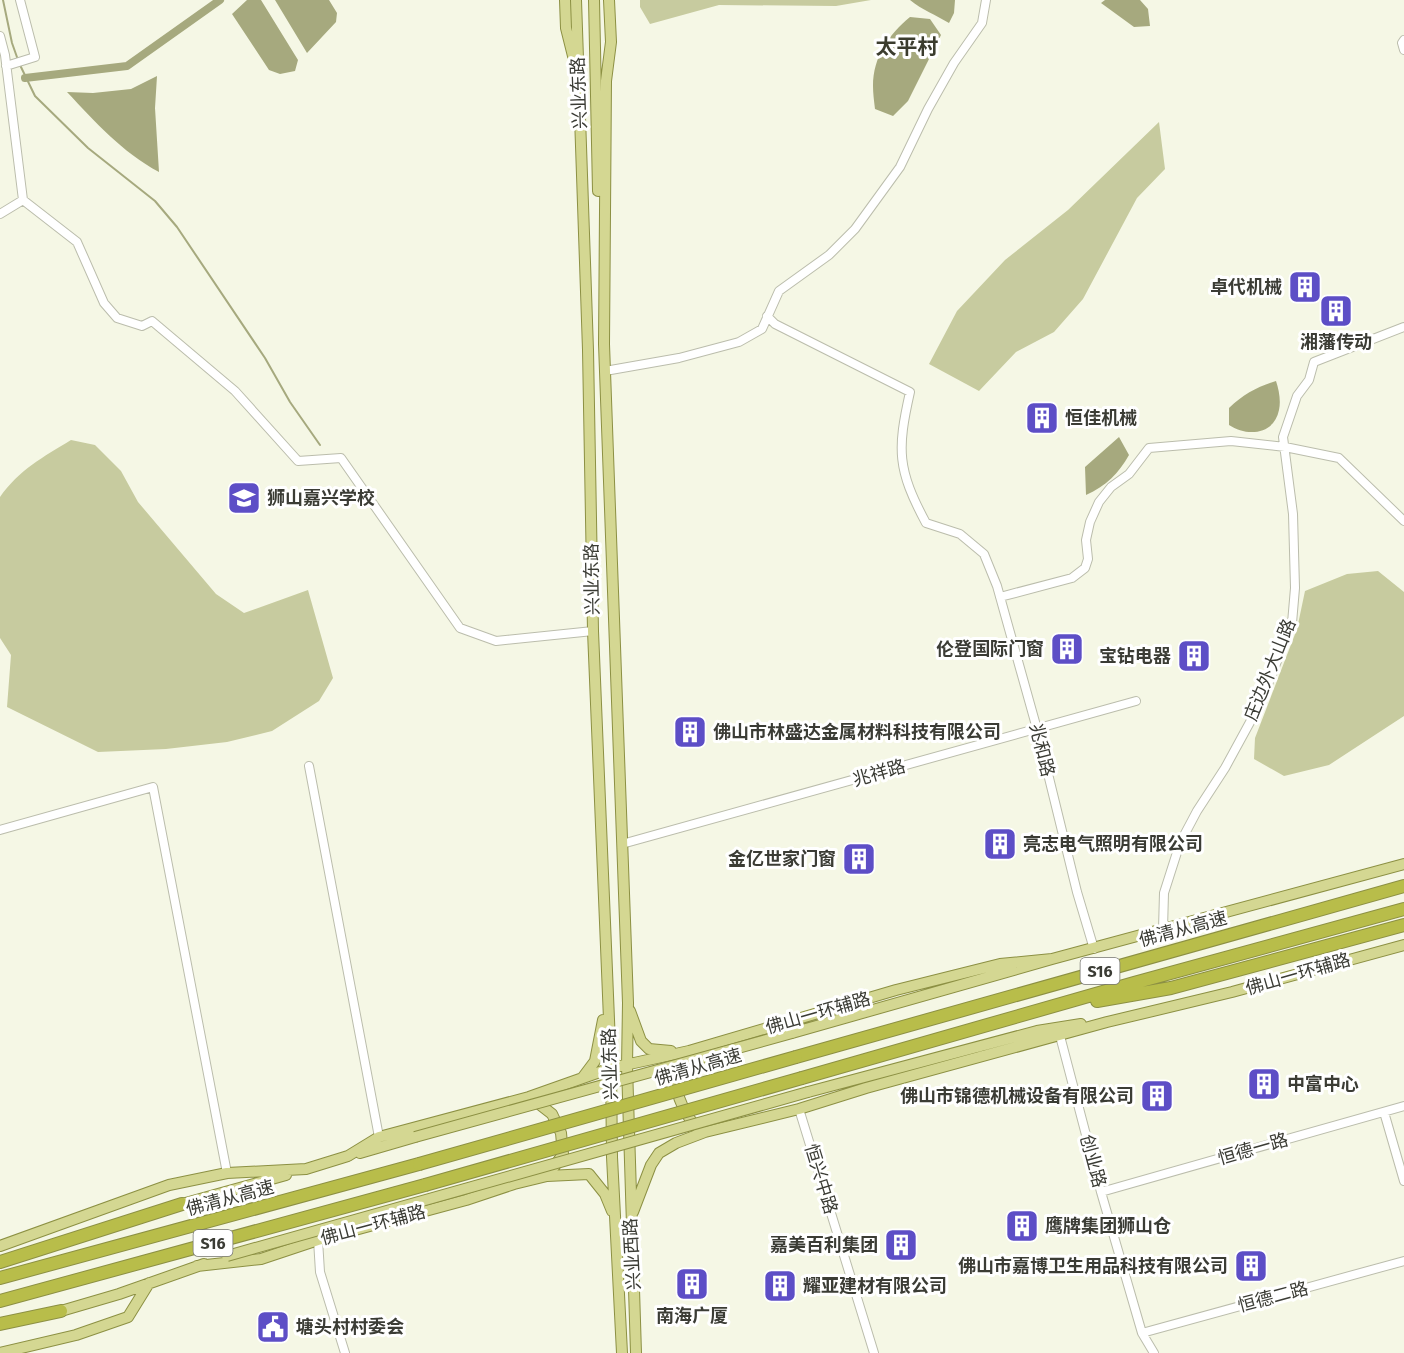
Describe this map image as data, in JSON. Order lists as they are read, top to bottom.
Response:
{
  "streets": {
    "highway": ["佛清从高速", "S16"],
    "main road": ["兴业东路", "佛山一环辅路", "兴业西路"],
    "street": [
      "庄边外大山路",
      "兆和路",
      "兆祥路",
      "恒德一路",
      "创业路",
      "恒兴中路",
      "恒德二路"
    ]
  },
  "crossings": [
    ["兴业东路", "兆祥路"],
    ["兴业东路", "佛山一环辅路"],
    ["兴业东路", "兴业西路"],
    ["庄边外大山路", "佛山一环辅路"],
    ["兆和路", "兆祥路"],
    ["兆和路", "佛山一环辅路"],
    ["佛山一环辅路", "创业路"],
    ["佛山一环辅路", "恒兴中路"],
    ["佛山一环辅路", "兴业西路"],
    ["恒德一路", "创业路"],
    ["创业路", "恒德二路"]
  ],
  "districts": ["太平村"],
  "places": {
    "building": [
      "卓代机械",
      "湘藩传动",
      "恒佳机械",
      "伦登国际门窗",
      "宝钻电器",
      "佛山市林盛达金属材料科技有限公司",
      "亮志电气照明有限公司",
      "金亿世家门窗",
      "中富中心",
      "佛山市锦德机械设备有限公司",
      "鹰牌集团狮山仓",
      "嘉美百利集团",
      "佛山市嘉博卫生用品科技有限公司",
      "南海广厦",
      "耀亚建材有限公司"
    ],
    "school or university": ["狮山嘉兴学校"],
    "public building": ["塘头村村委会"]
  }
}
